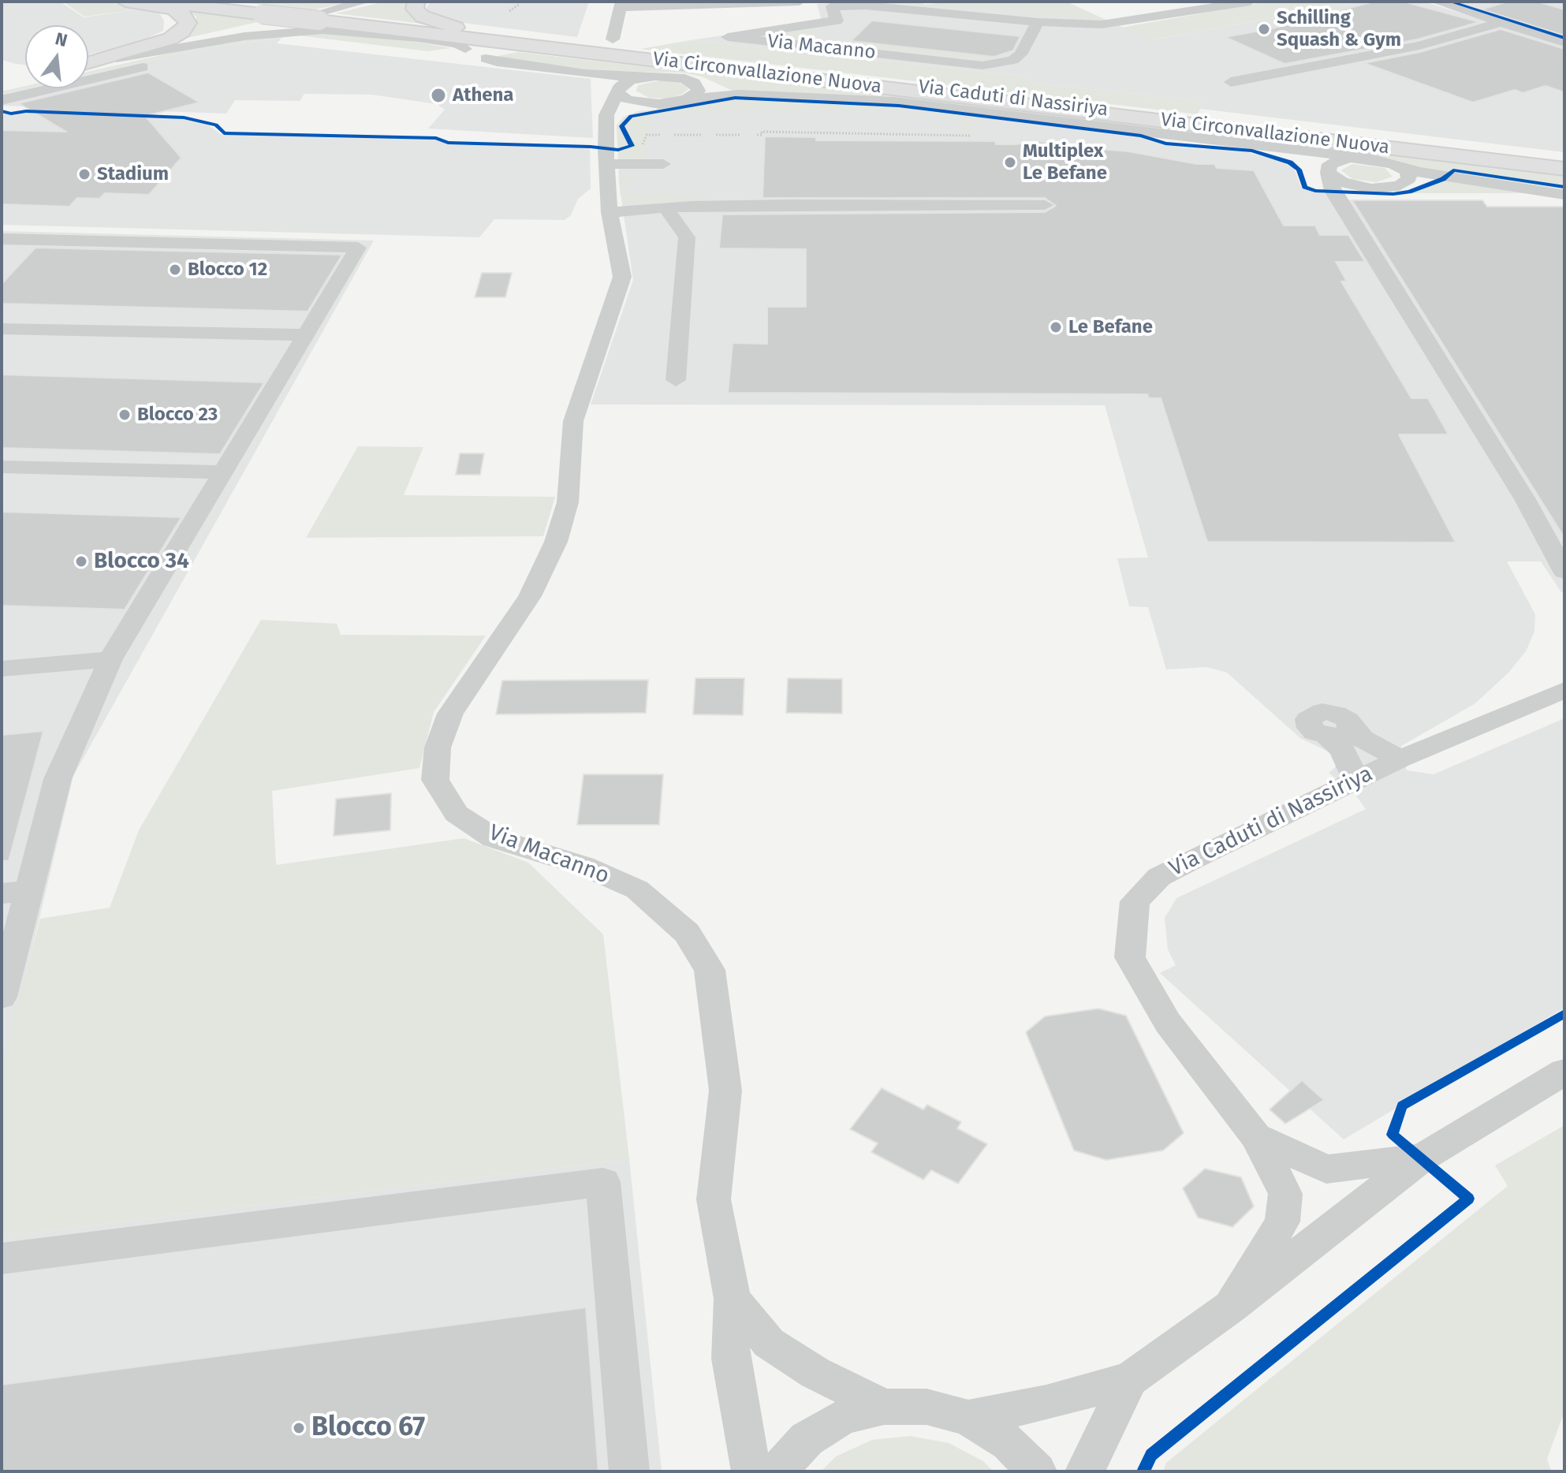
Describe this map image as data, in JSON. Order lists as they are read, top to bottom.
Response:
{
  "streets": {
    "main road": ["Via Circonvallazione Nuova"],
    "street": ["Via Macanno", "Via Caduti di Nassiriya"]
  },
  "places": [
    "Schilling Squash & Gym",
    "Athena",
    "Multiplex Le Befane",
    "Stadium",
    "Blocco 12",
    "Le Befane",
    "Blocco 23",
    "Blocco 34",
    "Blocco 67"
  ],
  "north": "top"
}
